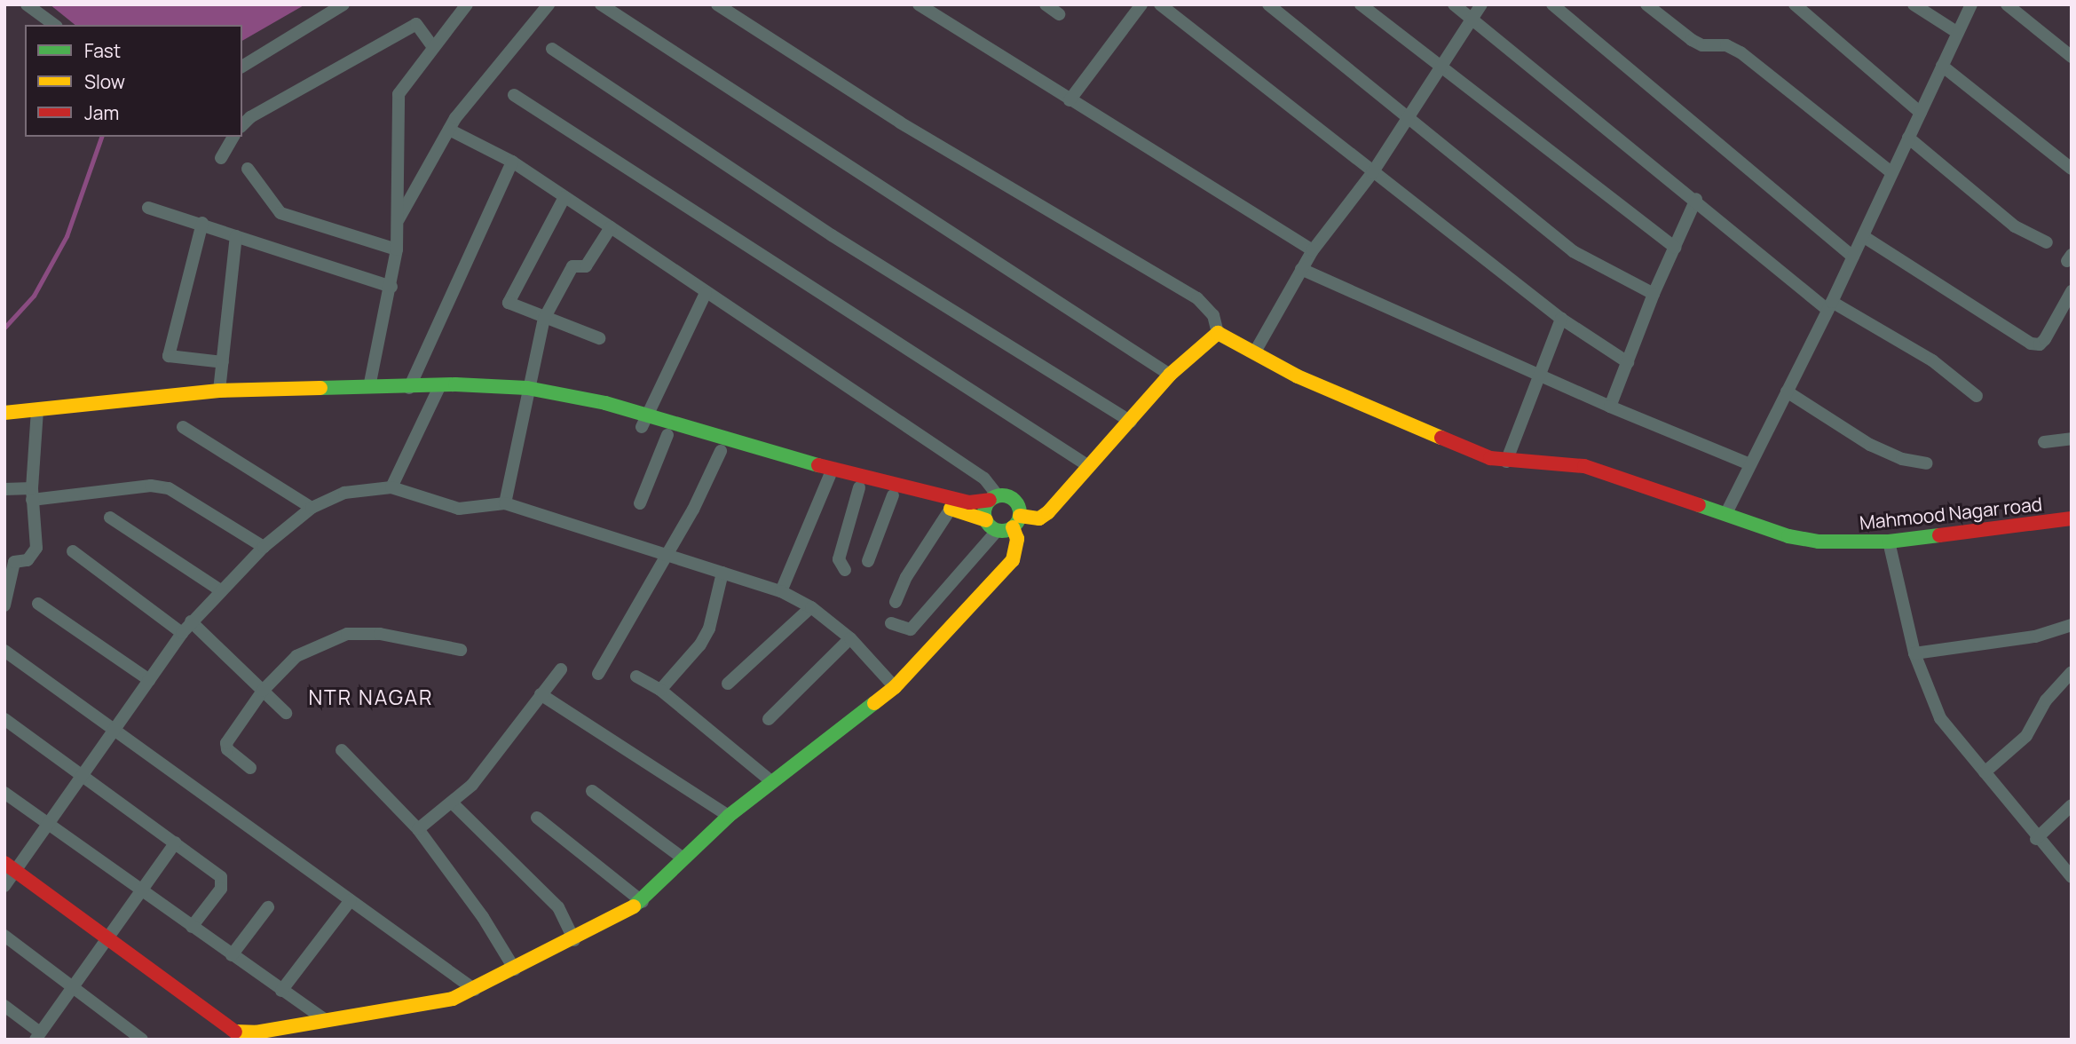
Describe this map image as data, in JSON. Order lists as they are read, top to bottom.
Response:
{
  "streets": {
    "main road": ["Mahmood Nagar road"]
  },
  "districts": ["NTR NAGAR"],
  "legend": ["Fast", "Slow", "Jam"]
}
